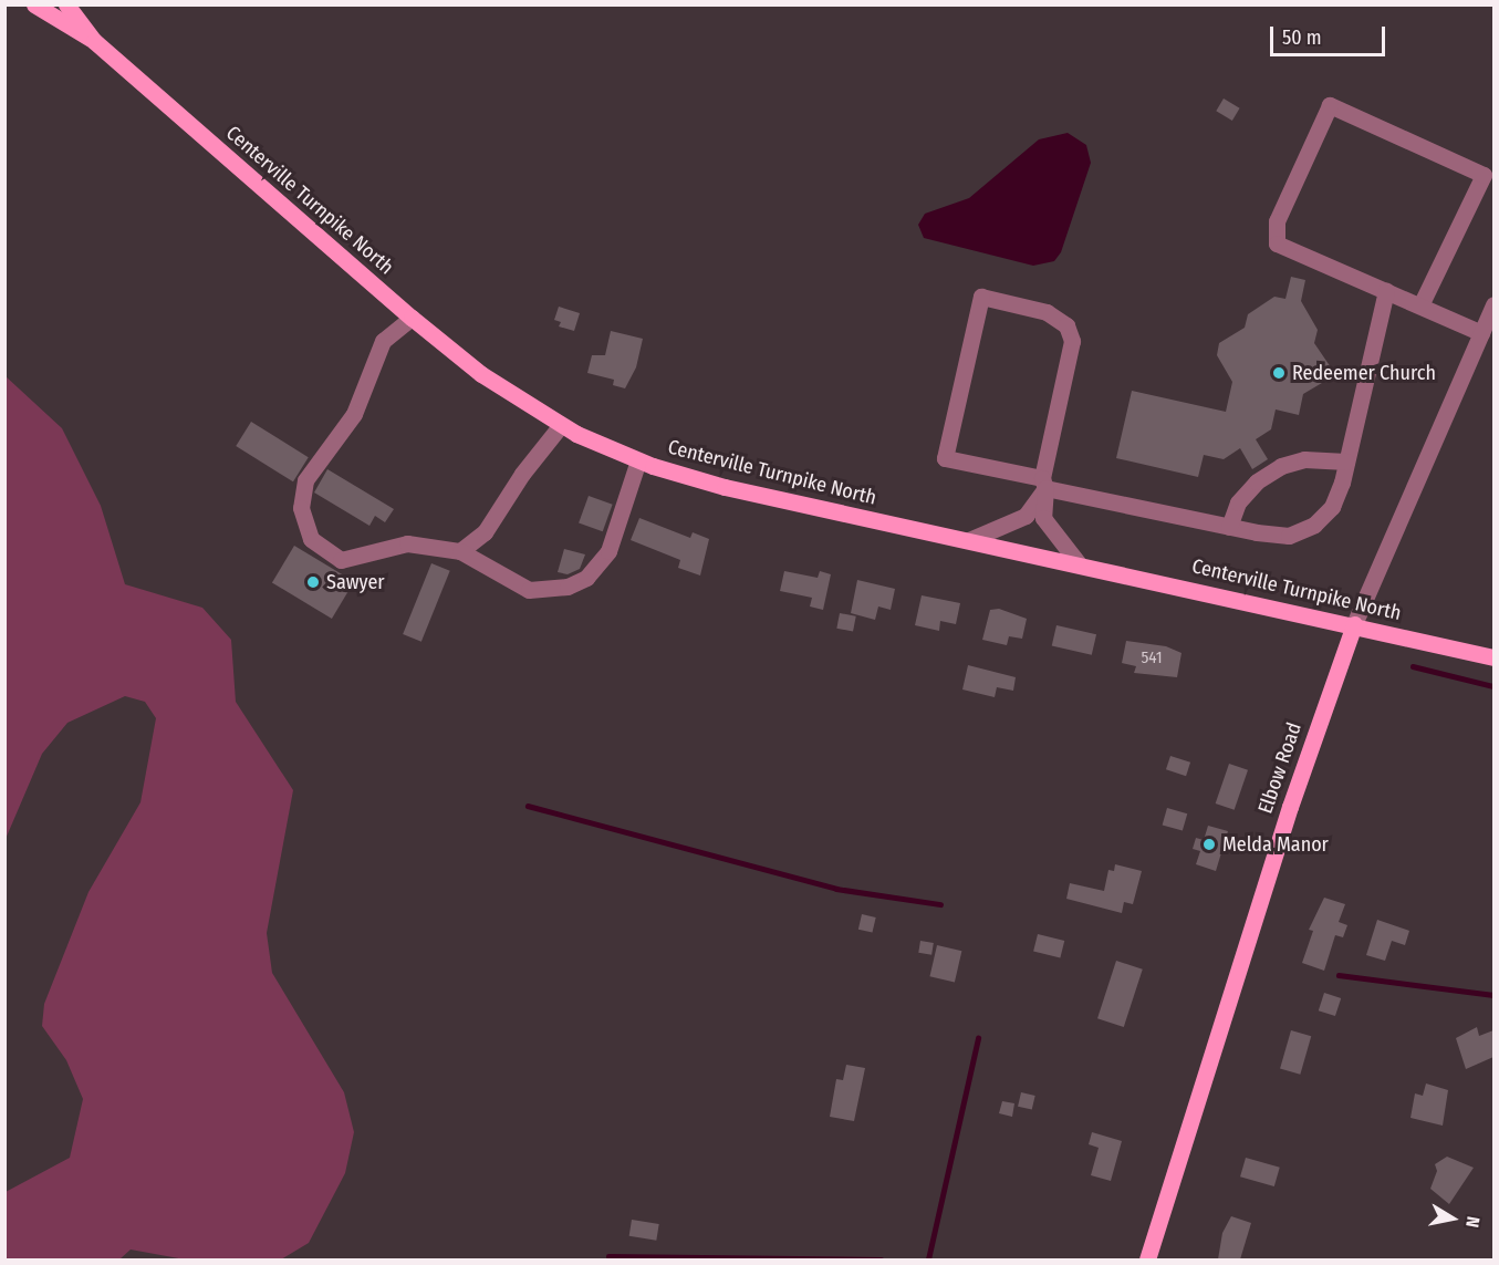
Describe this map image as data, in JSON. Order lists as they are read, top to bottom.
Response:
{
  "streets": {
    "main road": ["Centerville Turnpike North", "Elbow Road"]
  },
  "crossings": [
    ["Centerville Turnpike North", "Elbow Road"]
  ],
  "places": ["Redeemer Church", "Sawyer", "Melda Manor"],
  "house_numbers": ["541"],
  "scale_bar": "50 m",
  "north": "right"
}
